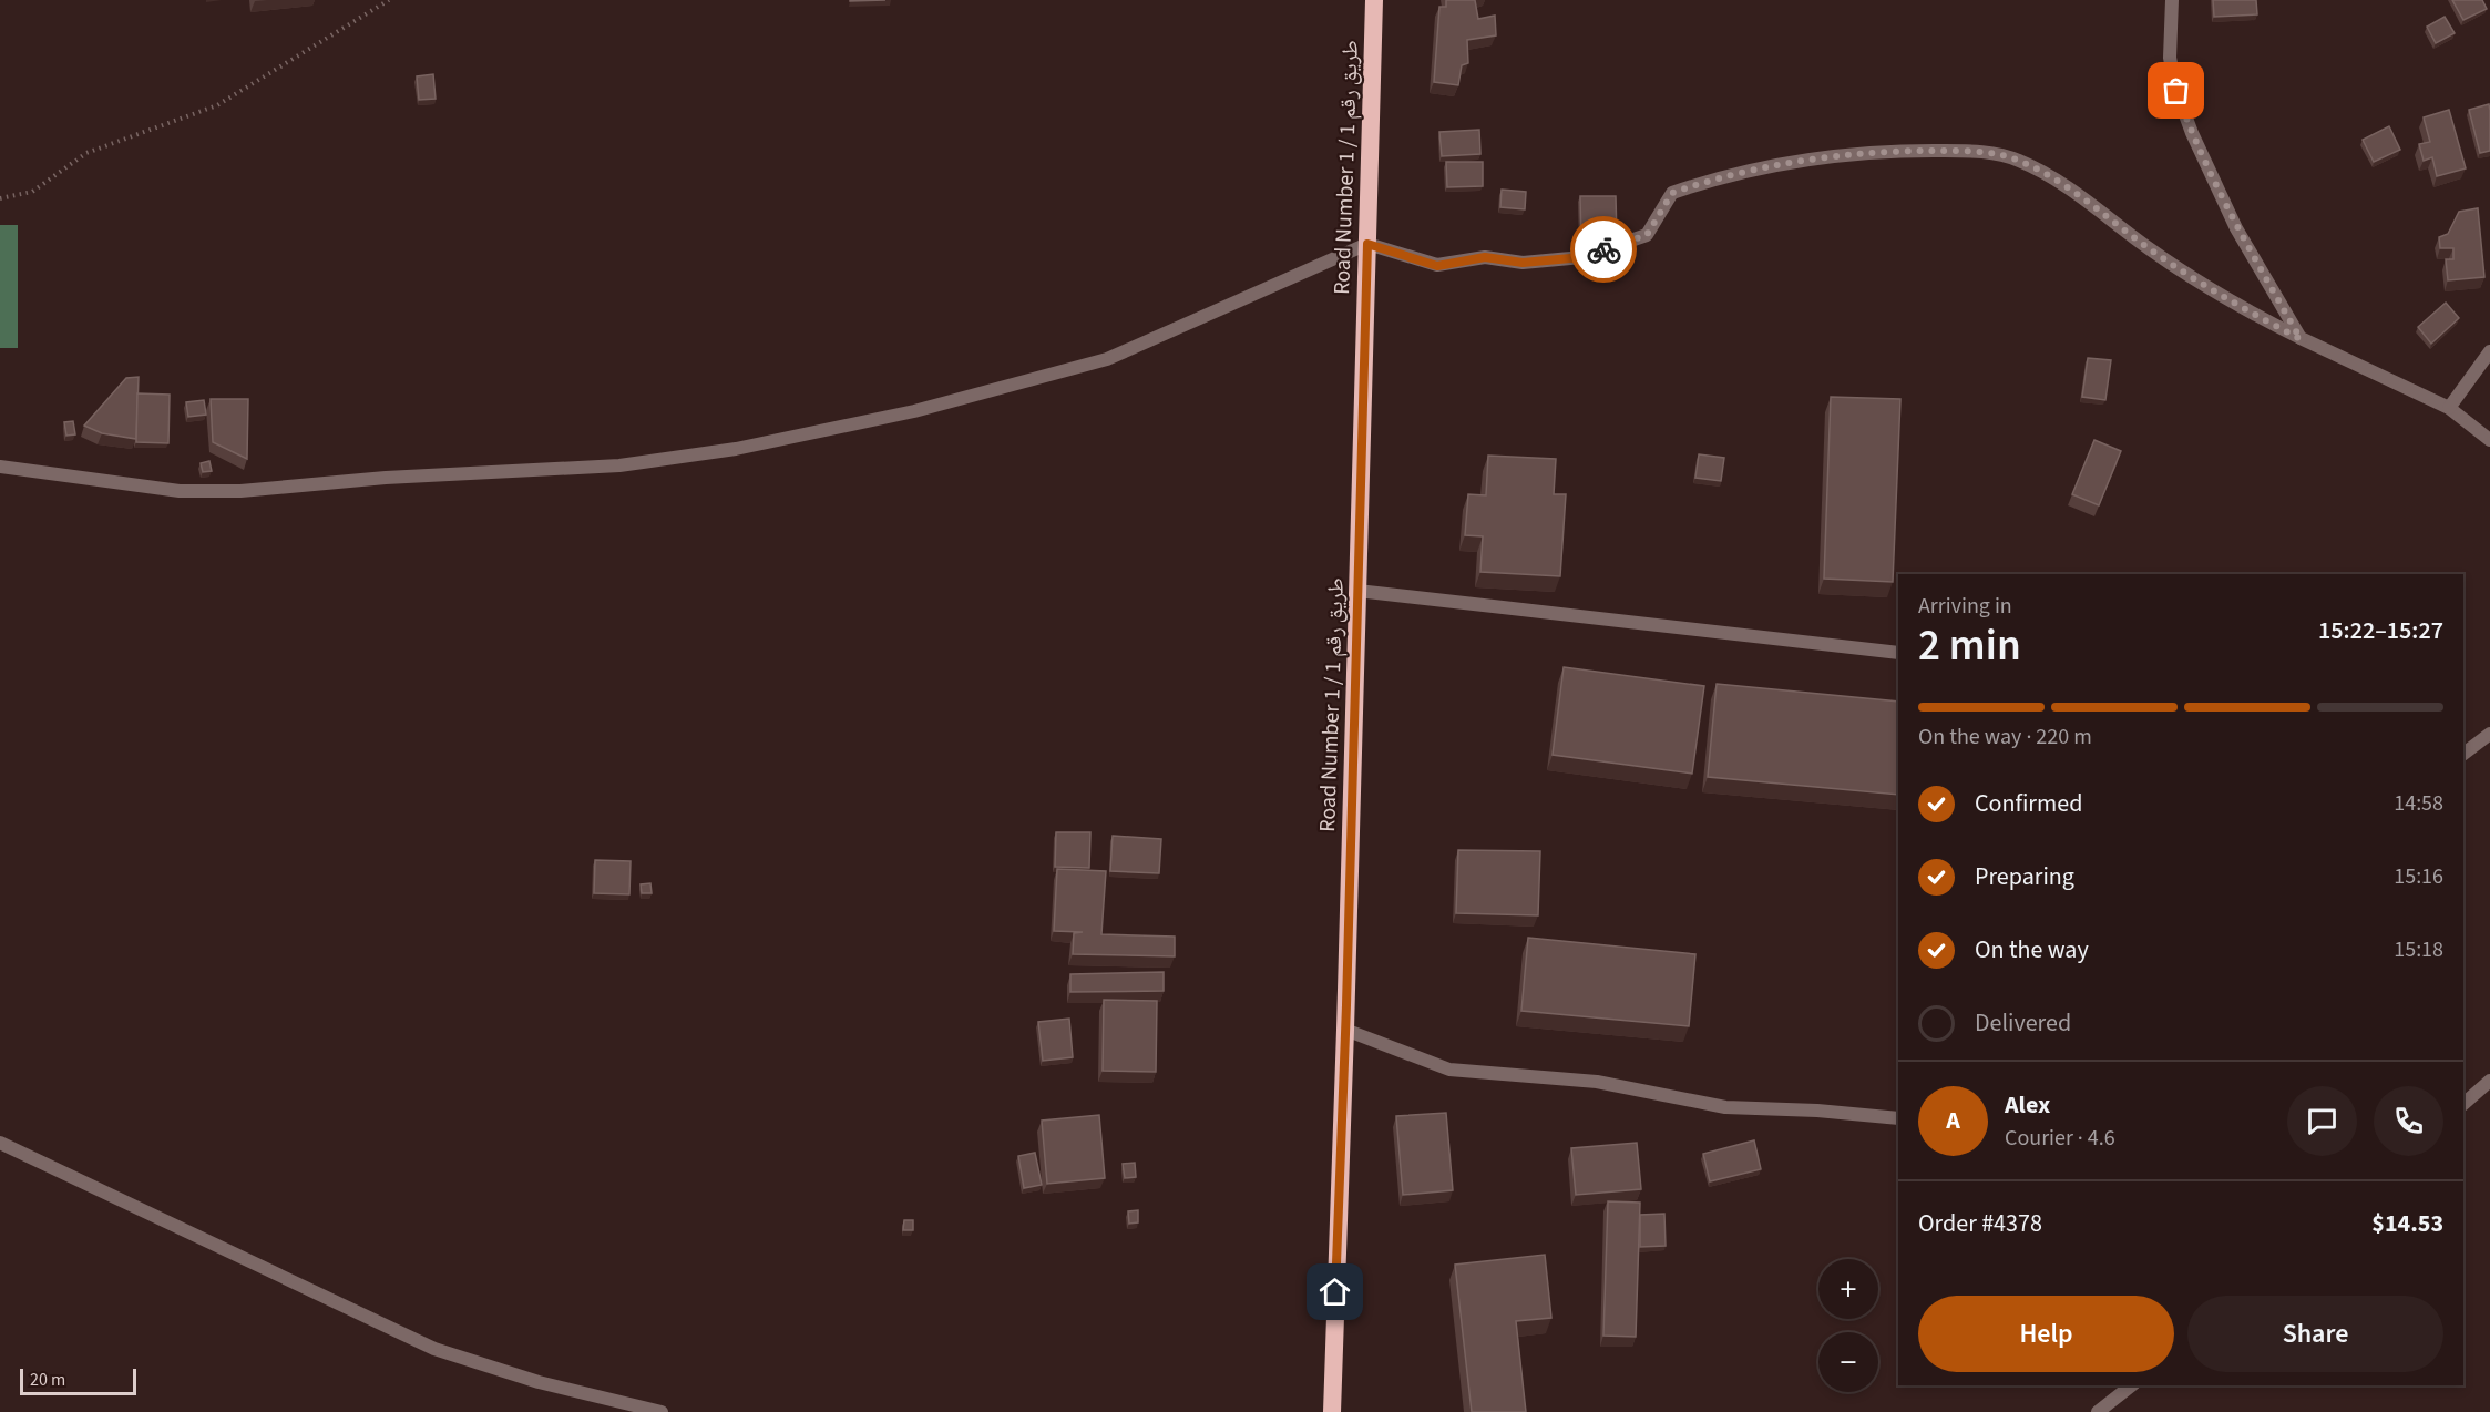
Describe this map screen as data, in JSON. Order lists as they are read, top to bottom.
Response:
{
  "streets": {
    "highway": ["Road Number 1 / طريق رقم 1"]
  },
  "scale_bar": "20 m",
  "page": {
    "heading": ["2 min", "Arriving in", "15:22–15:27"],
    "panel": [
      "Alex",
      "Courier · 4.6",
      "Order #4378",
      "$14.53"
    ],
    "bar": "On the way · 220 m",
    "list": [
      ["Confirmed", "14:58"],
      ["Preparing", "15:16"],
      ["On the way", "15:18"],
      "Delivered"
    ],
    "round": "A",
    "map_buttons": ["+", "−"],
    "buttons": ["Help", "Share"],
    "scale": "20 m"
  }
}
